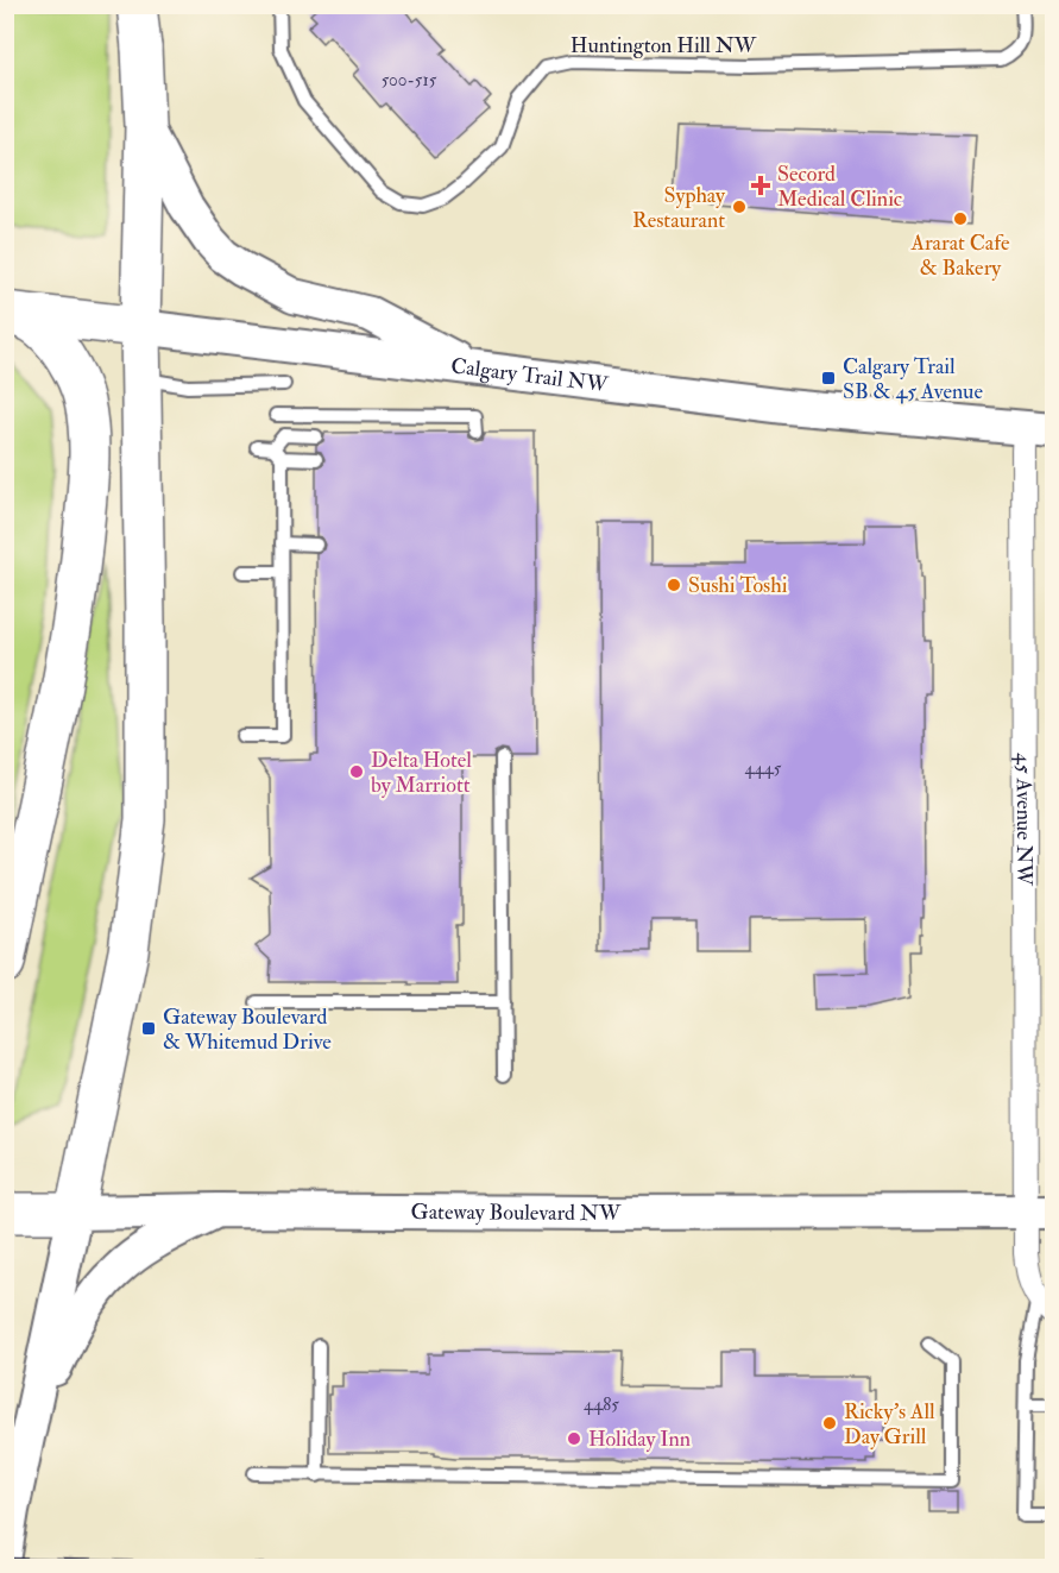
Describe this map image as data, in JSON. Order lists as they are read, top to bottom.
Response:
{
  "streets": {
    "highway": ["Calgary Trail NW", "Gateway Boulevard NW"],
    "street": ["45 Avenue NW"],
    "lane": ["Huntington Hill NW"]
  },
  "crossings": [
    ["Calgary Trail NW", "45 Avenue NW"],
    ["45 Avenue NW", "Gateway Boulevard NW"]
  ],
  "places": {
    "health": ["Secord Medical Clinic"],
    "other": [
      "Syphay Restaurant",
      "Ararat Cafe & Bakery",
      "Sushi Toshi",
      "Delta Hotel by Marriott",
      "Ricky's All Day Grill",
      "Holiday Inn"
    ],
    "transit": ["Calgary Trail SB & 45 Avenue", "Gateway Boulevard & Whitemud Drive"]
  },
  "house_numbers": ["500-515", "4445", "4485"]
}
